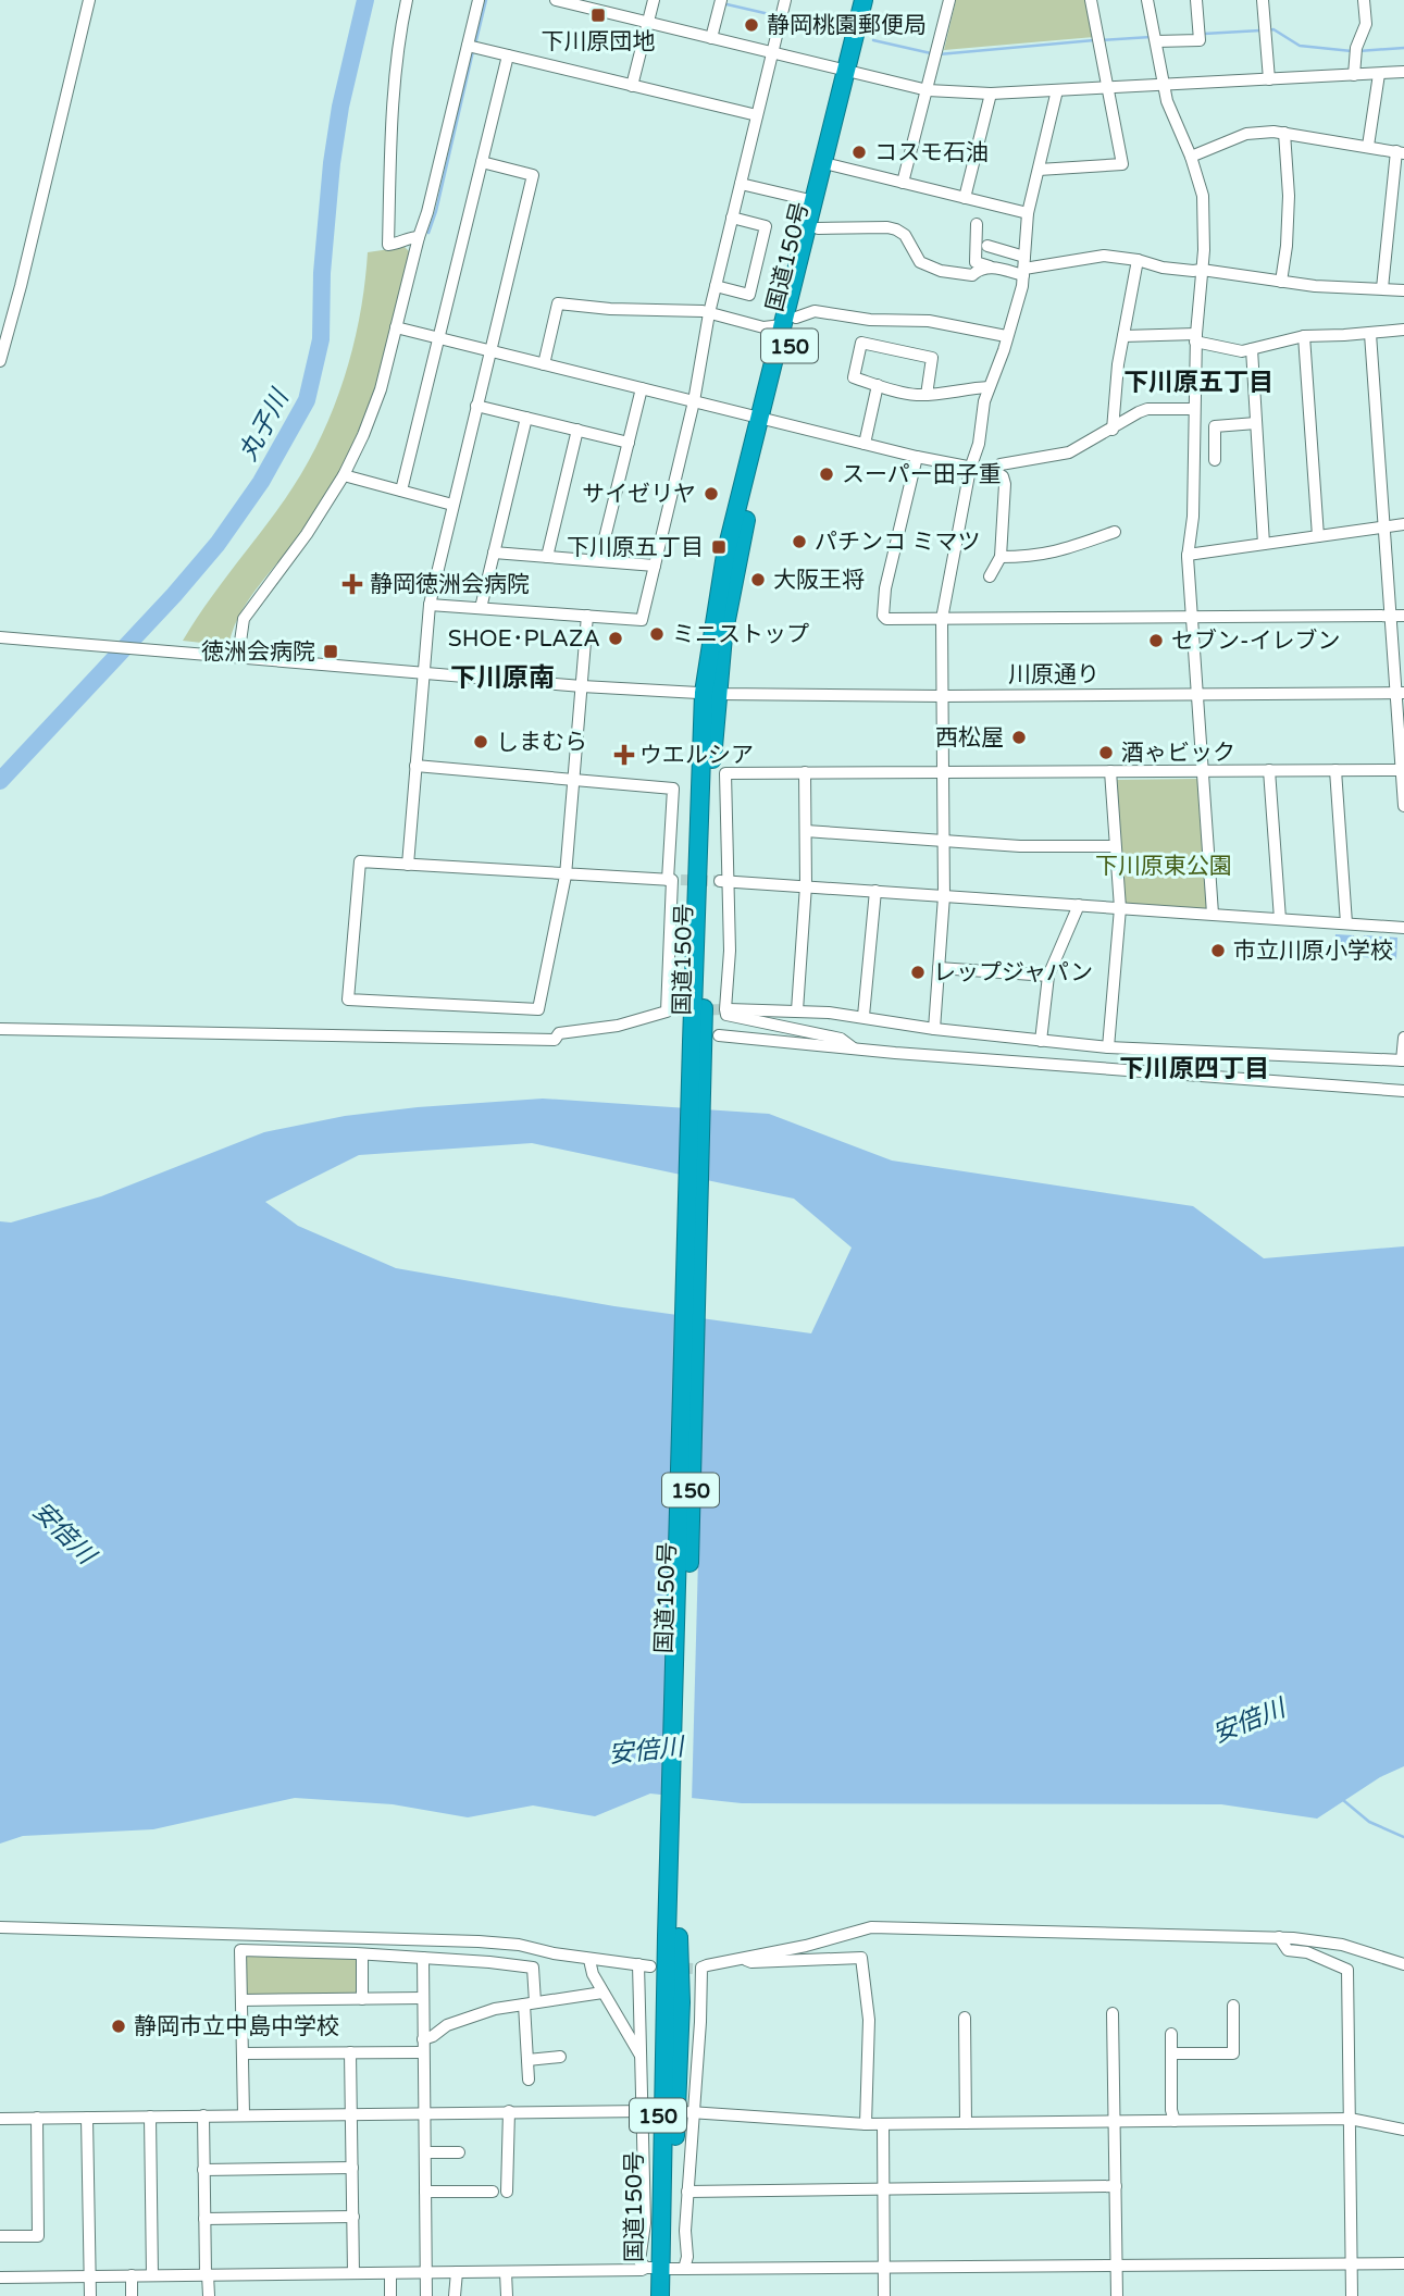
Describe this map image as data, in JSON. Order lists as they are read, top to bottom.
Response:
{
  "streets": {
    "highway": ["国道150号", "150"],
    "street": ["川原通り"]
  },
  "crossings": [
    ["国道150号", "川原通り"]
  ],
  "districts": ["下川原五丁目", "下川原南", "下川原四丁目"],
  "water": ["丸子川", "安倍川"],
  "parks": ["下川原東公園"],
  "places": {
    "transit": ["下川原団地", "下川原五丁目", "徳洲会病院"],
    "other": [
      "静岡桃園郵便局",
      "コスモ石油",
      "スーパー田子重",
      "サイゼリヤ",
      "パチンコ ミマツ",
      "大阪王将",
      "ミニストップ",
      "SHOE･PLAZA",
      "セブン-イレブン",
      "西松屋",
      "しまむら",
      "酒ゃビック",
      "市立川原小学校",
      "レップジャパン",
      "静岡市立中島中学校"
    ],
    "health": ["静岡徳洲会病院", "ウエルシア"]
  }
}
